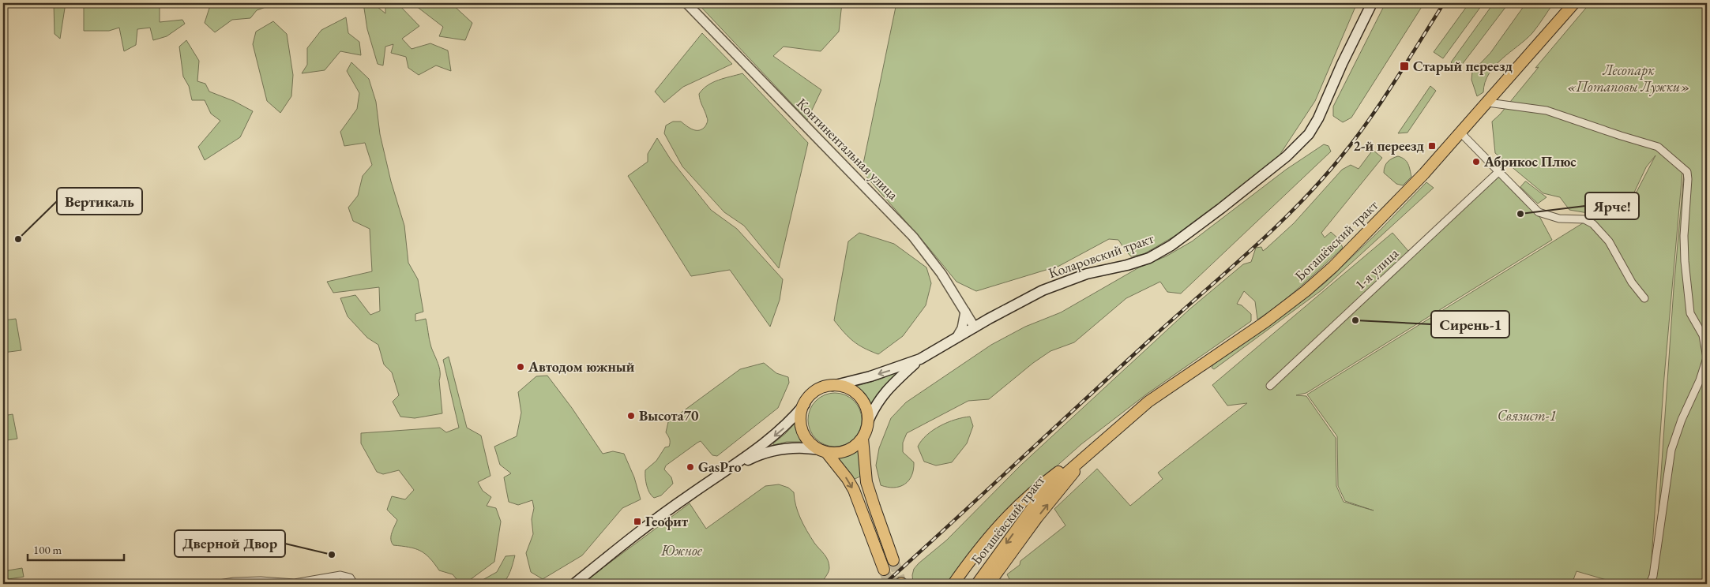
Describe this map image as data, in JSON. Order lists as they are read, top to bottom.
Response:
{
  "streets": {
    "main road": ["Богашёвский тракт", "Коларовский тракт"],
    "street": ["Континентальная улица", "1-я улица"]
  },
  "crossings": [
    ["Континентальная улица", "Коларовский тракт"]
  ],
  "parks": ["Лесопарк «Потаповы Лужки»", "Связист-1", "Южное"],
  "places": {
    "transit": ["Старый переезд", "2-й переезд", "Геофит"],
    "other": [
      "Абрикос Плюс",
      "Ярче!",
      "Вертикаль",
      "Сирень-1",
      "Автодом южный",
      "Высота70",
      "GasPro",
      "Дверной Двор"
    ]
  },
  "scale_bar": "100 m"
}
